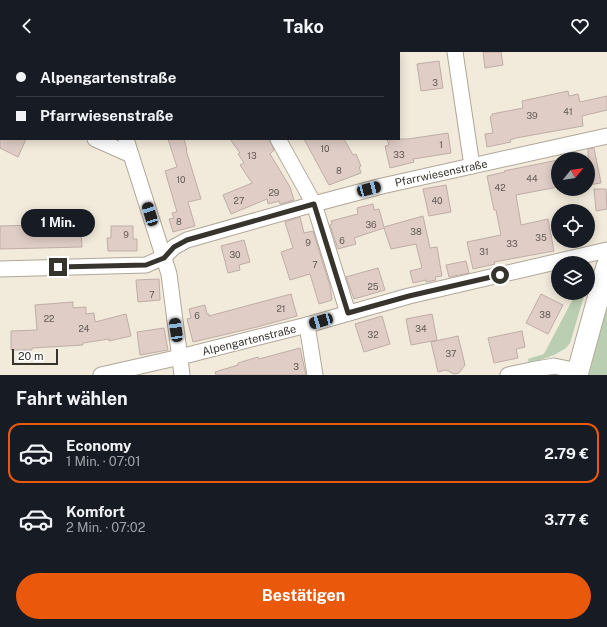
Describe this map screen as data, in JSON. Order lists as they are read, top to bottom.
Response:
{
  "streets": {
    "street": ["Pfarrwiesenstraße", "Alpengartenstraße"]
  },
  "house_numbers": [
    "3",
    "41",
    "39",
    "1",
    "10",
    "33",
    "13",
    "8",
    "44",
    "10",
    "42",
    "29",
    "27",
    "40",
    "8",
    "36",
    "38",
    "9",
    "35",
    "6",
    "9",
    "33",
    "31",
    "30",
    "7",
    "25",
    "7",
    "21",
    "38",
    "6",
    "22",
    "24",
    "34",
    "32",
    "37",
    "3"
  ],
  "scale_bar": "20 m",
  "north": "top right",
  "page": {
    "header": "Tako",
    "banner": ["Alpengartenstraße", "Pfarrwiesenstraße"],
    "bubble": "1 Min.",
    "scale": "20 m",
    "heading": "Fahrt wählen",
    "list": [
      {
        "name": "Economy",
        "note": "1 Min. · 07:01",
        "value": "2.79 €"
      },
      {
        "name": "Komfort",
        "note": "2 Min. · 07:02",
        "value": "3.77 €"
      }
    ],
    "buttons": "Bestätigen"
  }
}
